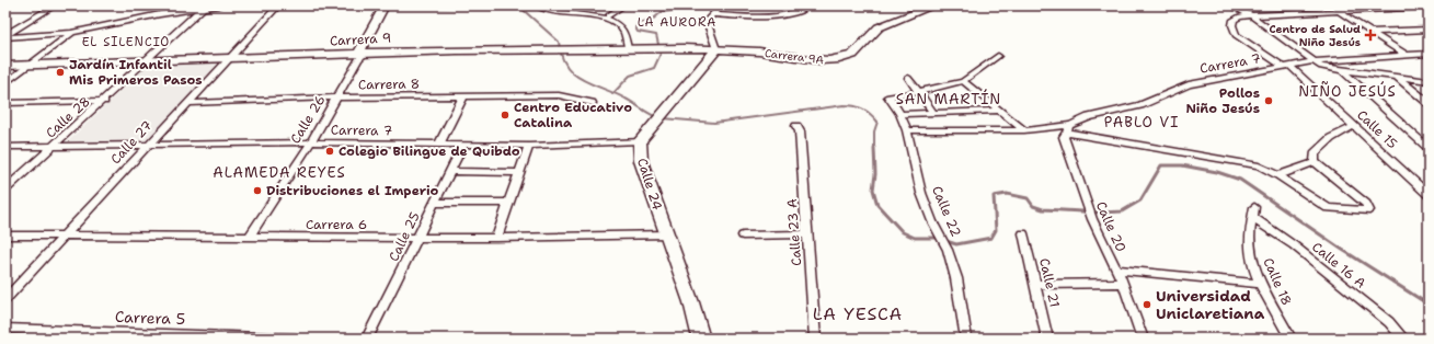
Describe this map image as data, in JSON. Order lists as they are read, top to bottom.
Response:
{
  "streets": {
    "main road": [
      "Carrera 9",
      "Carrera 9A",
      "Calle 26",
      "Calle 24"
    ],
    "street": [
      "Carrera 7",
      "Carrera 8",
      "Calle 28",
      "Calle 15",
      "Calle 27",
      "Calle 22",
      "Carrera 6",
      "Calle 20",
      "Calle 23 A",
      "Calle 25",
      "Calle 16 A",
      "Calle 18",
      "Calle 21",
      "Carrera 5"
    ]
  },
  "crossings": [
    ["Carrera 9", "Carrera 9A"],
    ["Carrera 9", "Calle 28"],
    ["Carrera 9", "Calle 26"],
    ["Carrera 9", "Calle 27"],
    ["Carrera 9", "Calle 24"],
    ["Carrera 9A", "Calle 24"],
    ["Carrera 7", "Calle 28"],
    ["Carrera 7", "Calle 26"],
    ["Carrera 7", "Calle 15"],
    ["Carrera 7", "Calle 27"],
    ["Carrera 7", "Calle 24"],
    ["Carrera 7", "Calle 20"],
    ["Carrera 7", "Calle 25"],
    ["Carrera 8", "Calle 26"],
    ["Carrera 8", "Calle 27"],
    ["Calle 26", "Carrera 6"],
    ["Calle 27", "Carrera 6"],
    ["Calle 24", "Carrera 6"],
    ["Carrera 6", "Calle 25"],
    ["Calle 16 A", "Calle 18"]
  ],
  "districts": [
    "LA AURORA",
    "EL SILENCIO",
    "NIÑO JESÚS",
    "SAN MARTÍN",
    "PABLO VI",
    "ALAMEDA REYES",
    "LA YESCA"
  ],
  "places": {
    "health": ["Centro de Salud Niño Jesús"],
    "other": [
      "Jardín Infantil Mis Primeros Pasos",
      "Pollos Niño Jesús",
      "Centro Educativo Catalina",
      "Colegio Bilingue de Quibdo",
      "Distribuciones el Imperio",
      "Universidad Uniclaretiana"
    ]
  }
}
